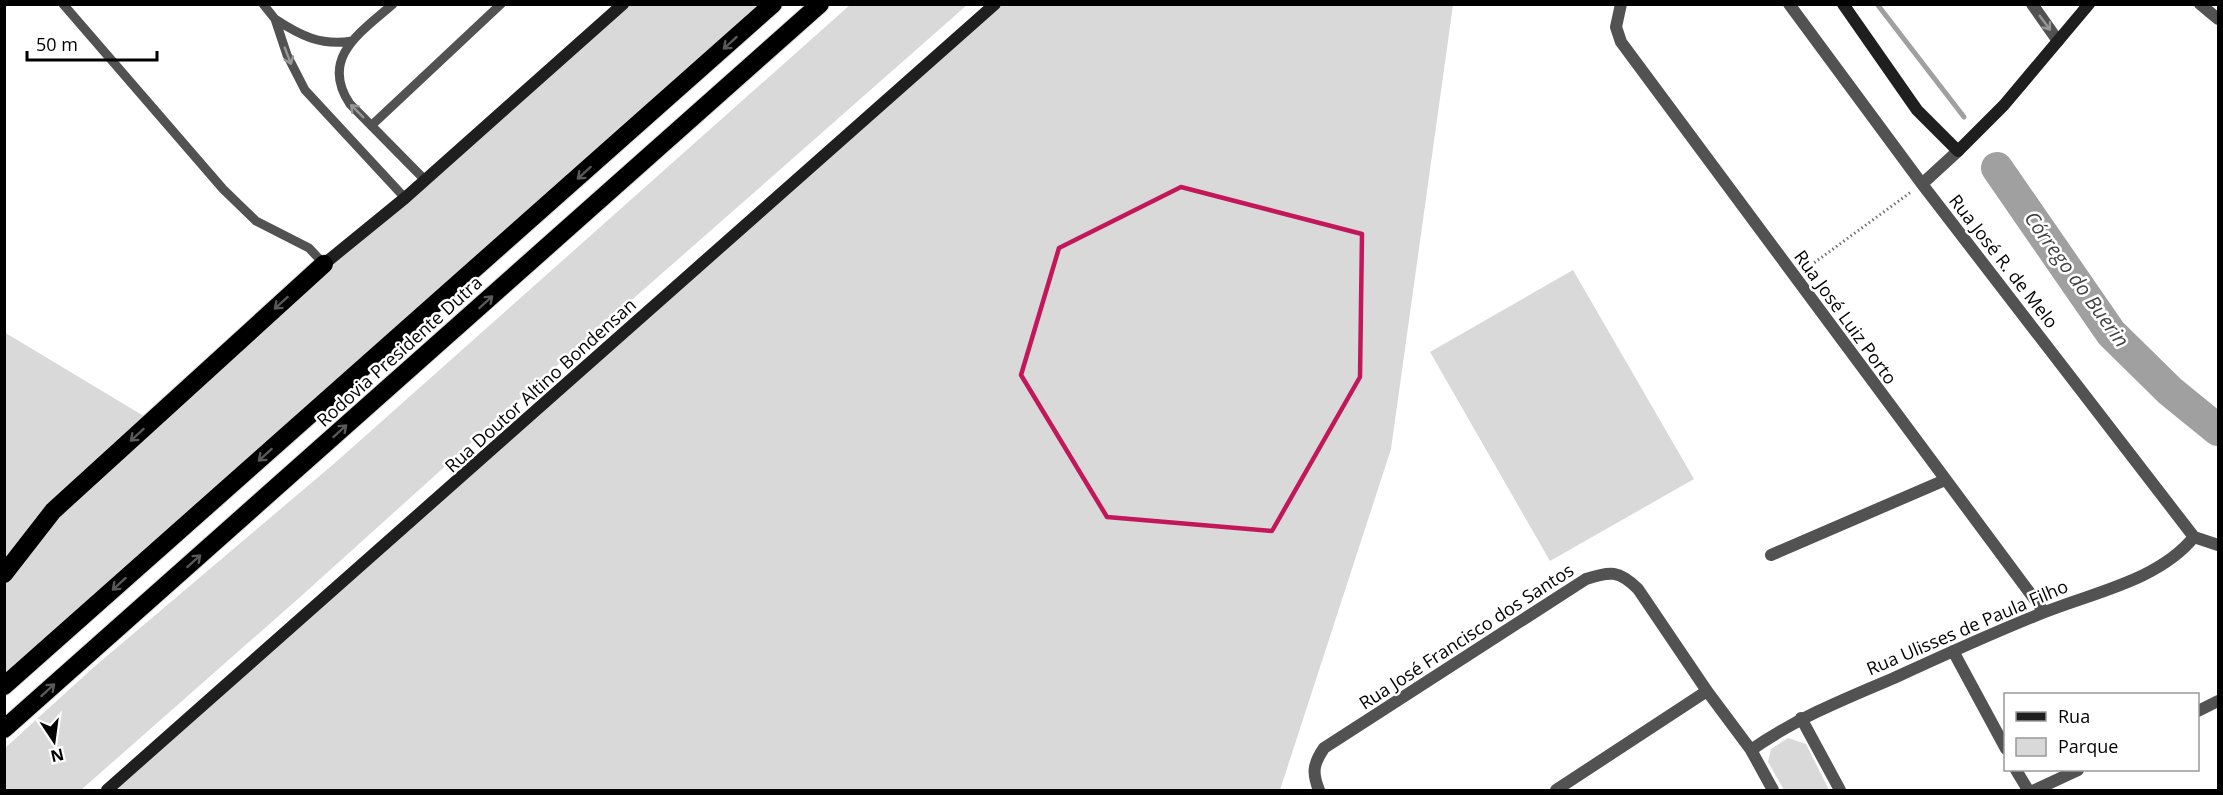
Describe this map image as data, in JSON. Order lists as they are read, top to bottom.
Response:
{
  "streets": {
    "highway": ["Rodovia Presidente Dutra"],
    "street": [
      "Rua José R. de Melo",
      "Rua José Luiz Porto",
      "Rua Doutor Altino Bondensan",
      "Rua Ulisses de Paula Filho",
      "Rua José Francisco dos Santos"
    ]
  },
  "crossings": [
    ["Rua José R. de Melo", "Rua Ulisses de Paula Filho"],
    ["Rua José Luiz Porto", "Rua Ulisses de Paula Filho"]
  ],
  "water": ["Córrego do Buerin"],
  "legend": ["Rua", "Parque"],
  "scale_bar": "50 m",
  "north": "bottom"
}
